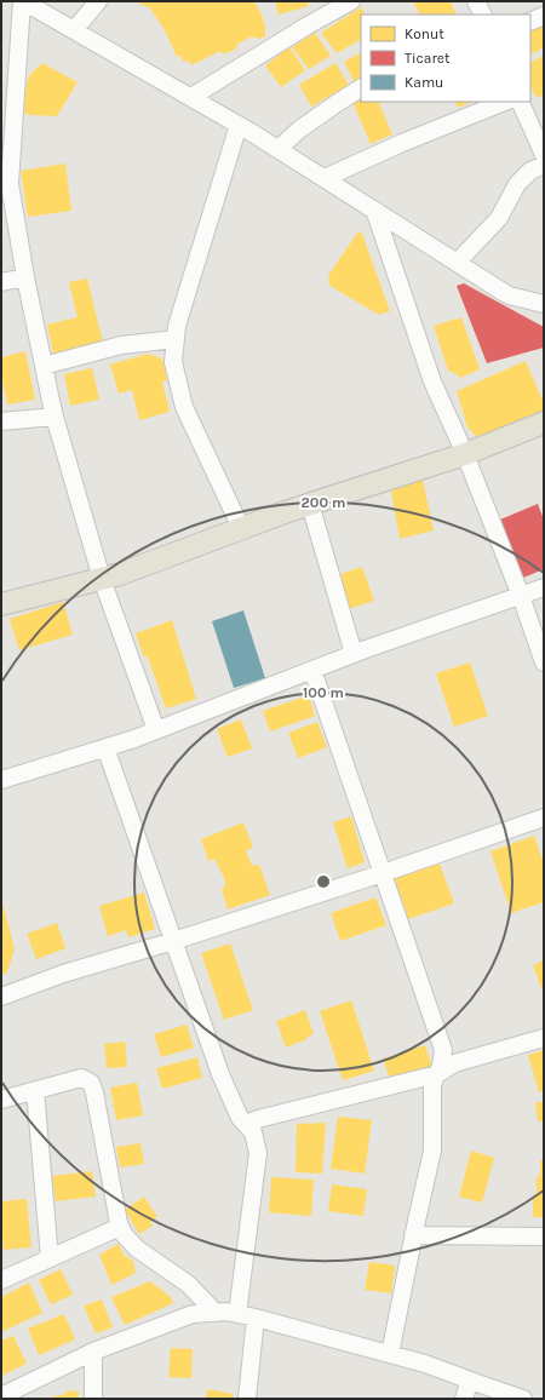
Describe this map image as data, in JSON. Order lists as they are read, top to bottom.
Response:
{
  "legend": ["Konut", "Ticaret", "Kamu"],
  "rings": ["200 m", "100 m"]
}
